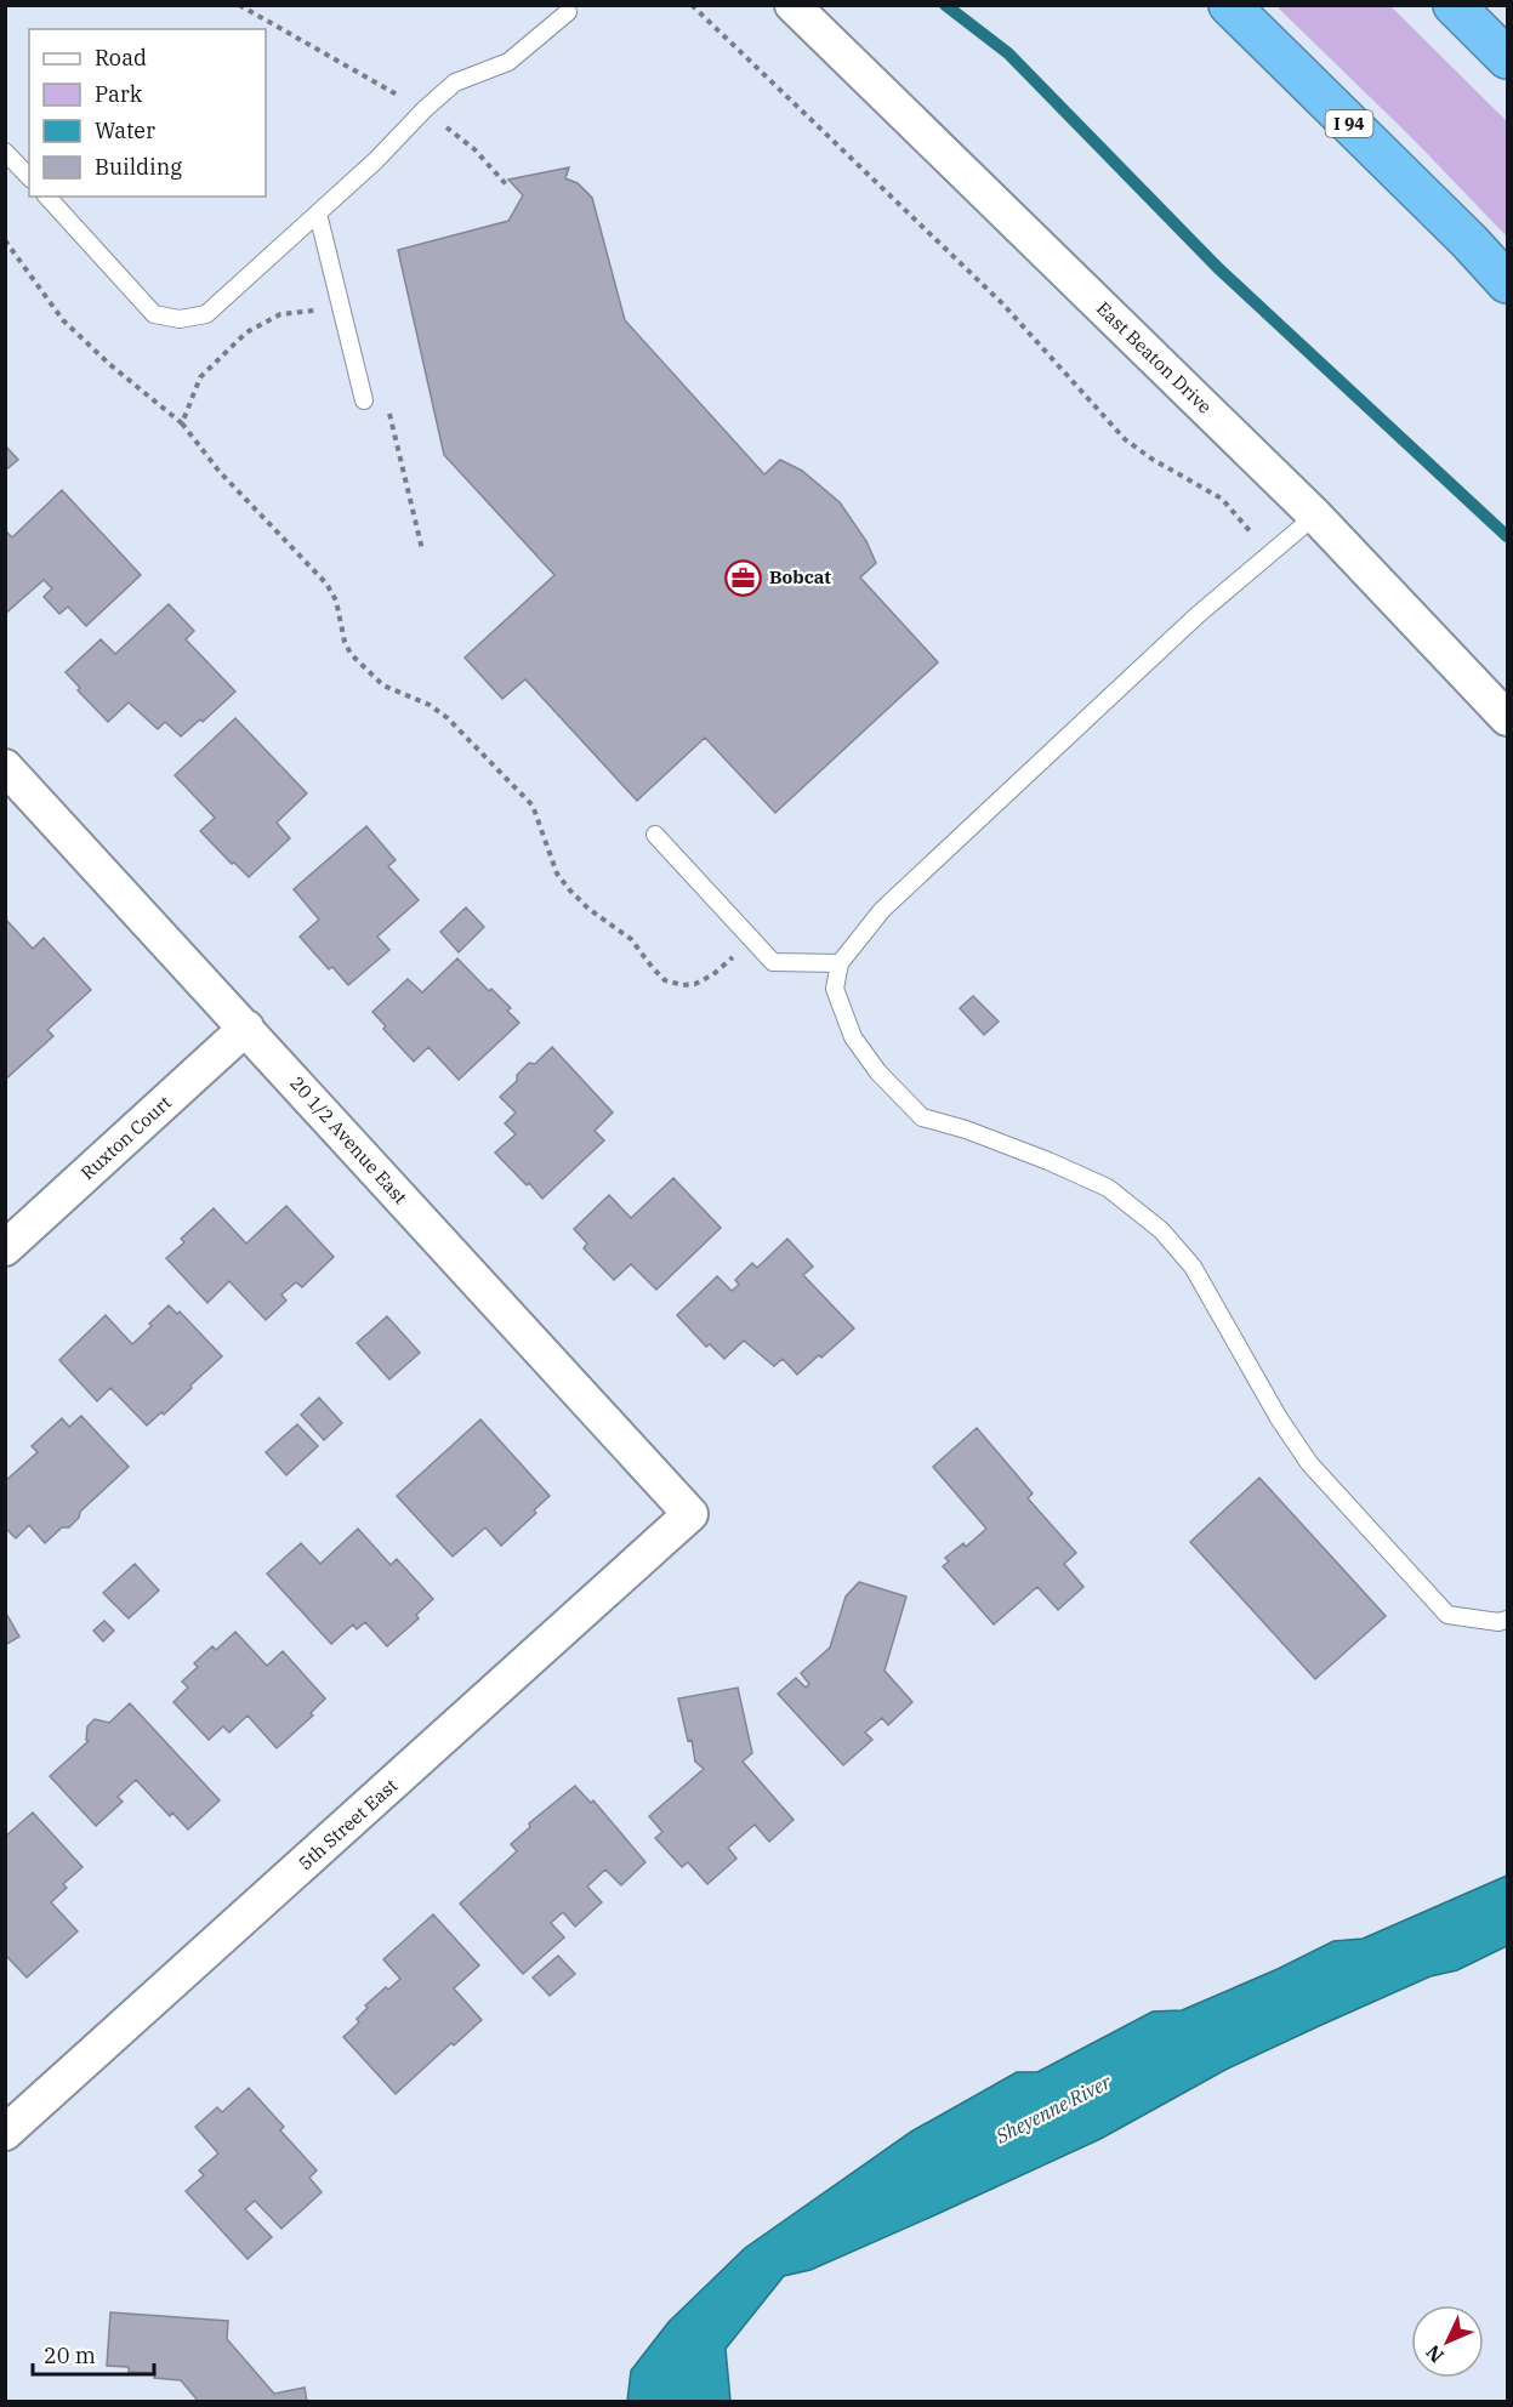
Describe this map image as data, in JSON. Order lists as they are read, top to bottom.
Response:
{
  "streets": {
    "highway": ["I 94"],
    "street": [
      "East Beaton Drive",
      "Ruxton Court",
      "20 1/2 Avenue East",
      "5th Street East"
    ]
  },
  "crossings": [
    ["Ruxton Court", "20 1/2 Avenue East"],
    ["20 1/2 Avenue East", "5th Street East"]
  ],
  "water": ["Sheyenne River"],
  "places": {
    "office": ["Bobcat"]
  },
  "legend": [
    "Road",
    "Park",
    "Water",
    "Building"
  ],
  "scale_bar": "20 m",
  "north": "bottom left"
}
